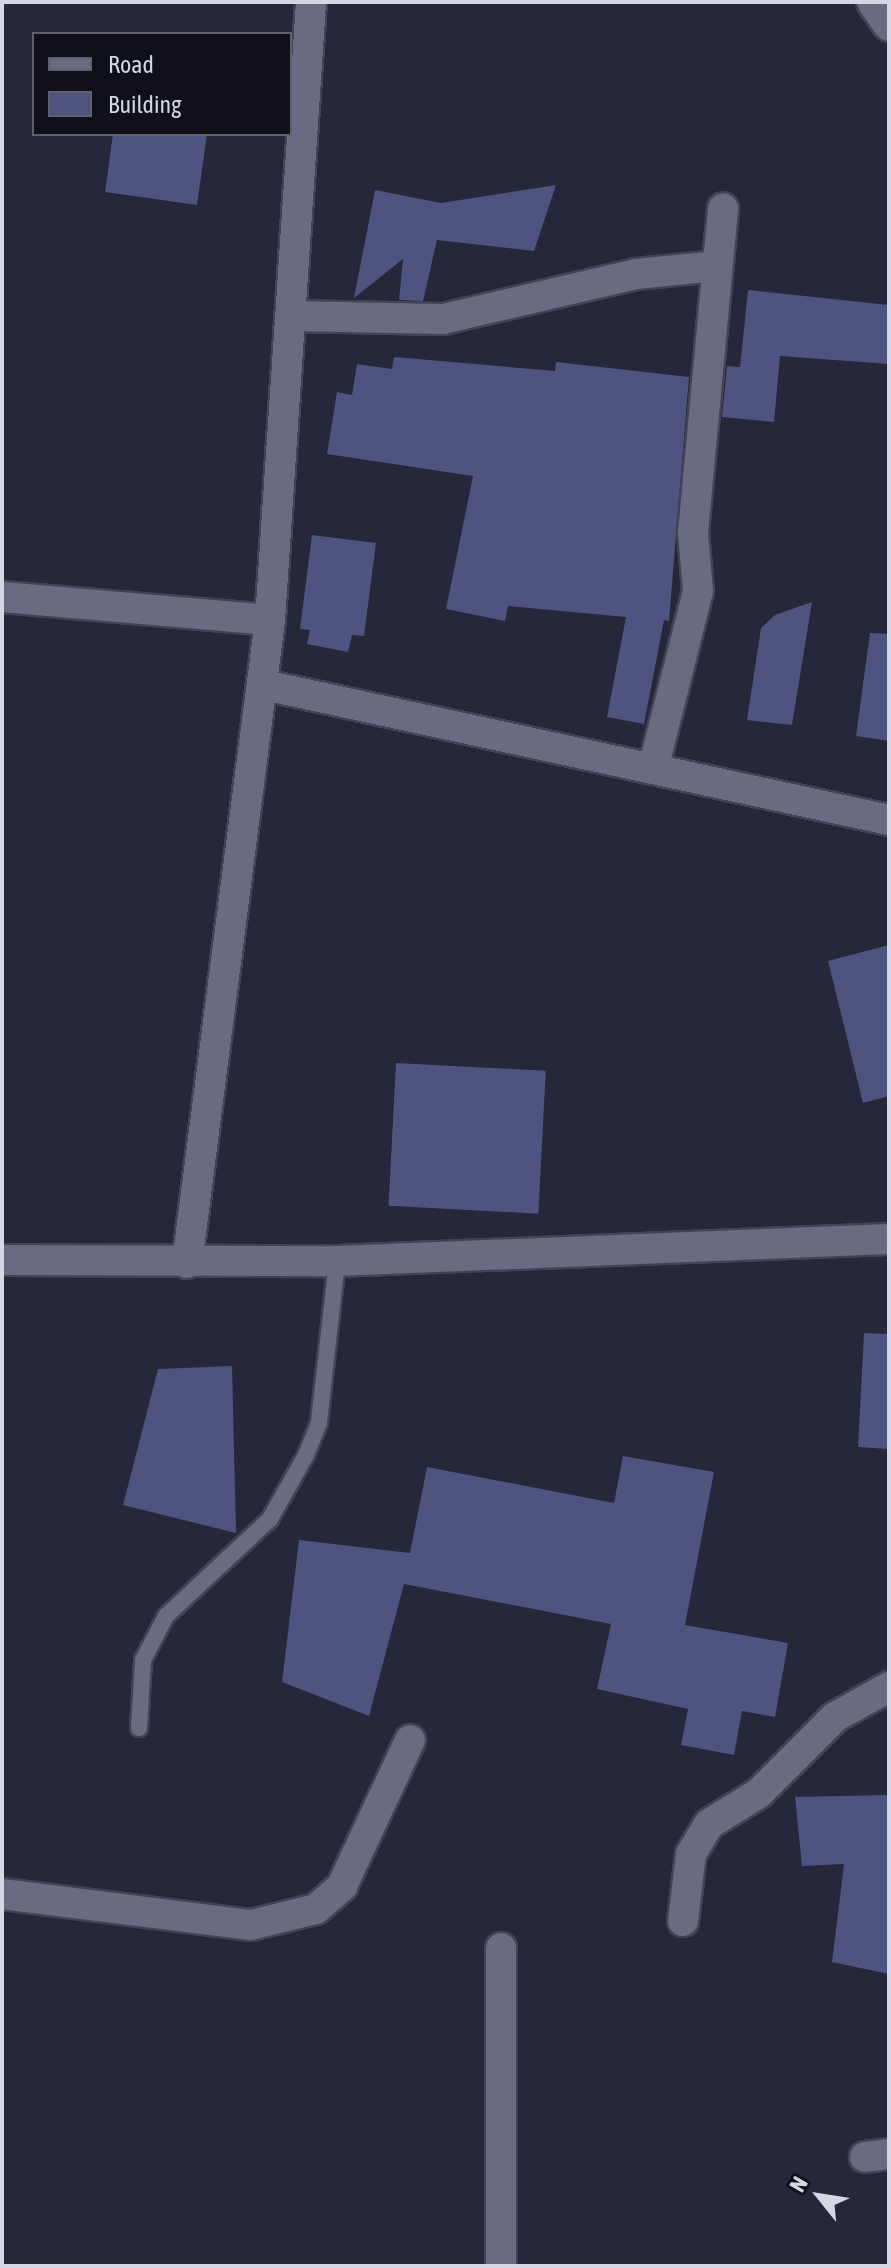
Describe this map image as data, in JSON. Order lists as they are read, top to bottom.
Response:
{
  "legend": ["Road", "Building"],
  "north": "top left"
}
